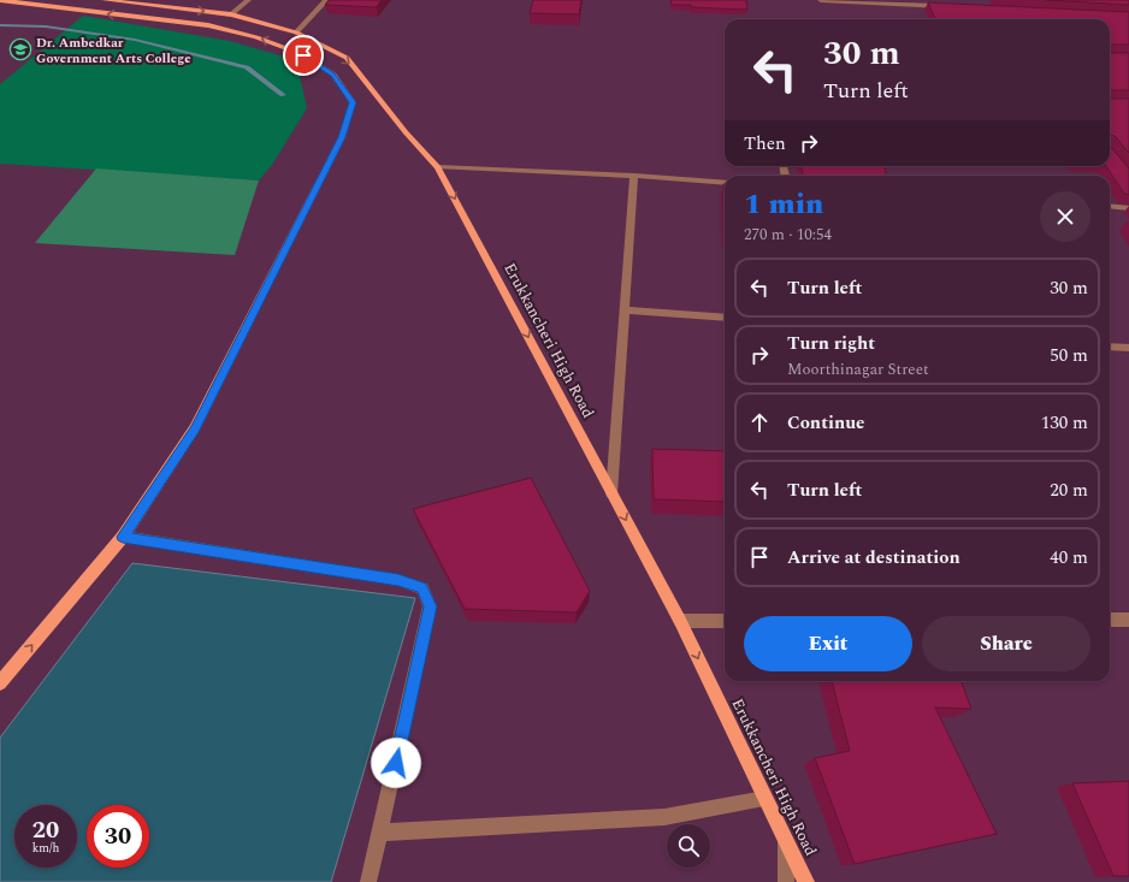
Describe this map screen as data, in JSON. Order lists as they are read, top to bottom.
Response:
{
  "streets": {
    "main road": ["Erukkancheri High Road"]
  },
  "one_way": ["Erukkancheri High Road"],
  "places": {
    "school or university": ["Dr. Ambedkar Government Arts College"]
  },
  "page": {
    "turn": ["30 m", "Turn left"],
    "then": "Then",
    "heading": ["1 min", "270 m · 10:54"],
    "list": [
      {
        "name": "Turn left",
        "value": "30 m"
      },
      {
        "name": "Turn right",
        "note": "Moorthinagar Street",
        "value": "50 m"
      },
      {
        "name": "Continue",
        "value": "130 m"
      },
      {
        "name": "Turn left",
        "value": "20 m"
      },
      {
        "name": "Arrive at destination",
        "value": "40 m"
      }
    ],
    "buttons": ["Exit", "Share"],
    "speed": "20 km/h",
    "limit": "30"
  }
}
